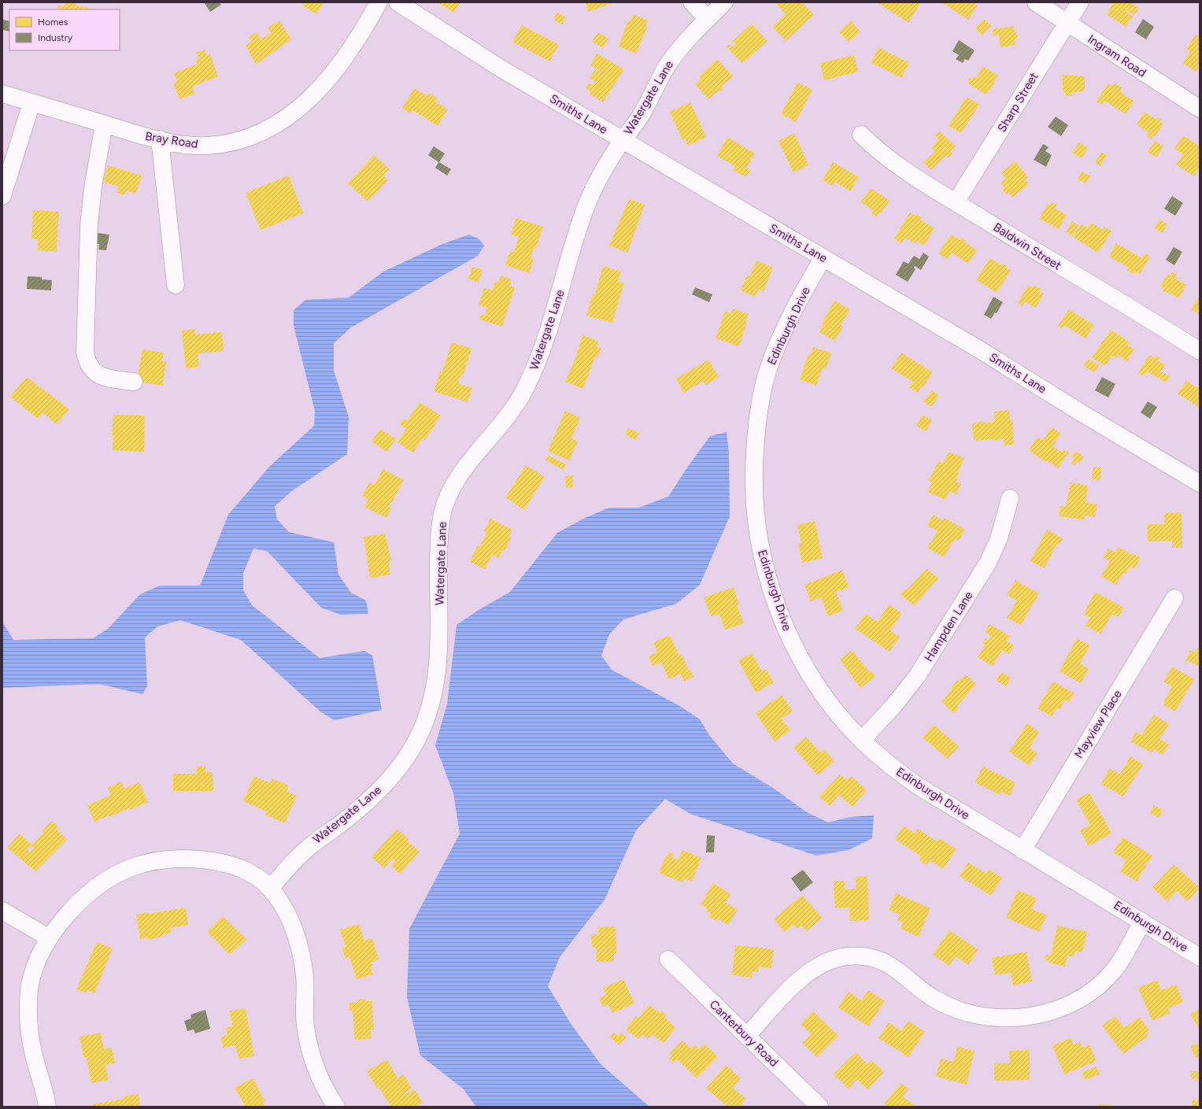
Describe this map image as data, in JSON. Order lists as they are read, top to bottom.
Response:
{
  "streets": {
    "street": [
      "Ingram Road",
      "Watergate Lane",
      "Sharp Street",
      "Smiths Lane",
      "Bray Road",
      "Baldwin Street",
      "Edinburgh Drive",
      "Hampden Lane",
      "Mayview Place",
      "Canterbury Road"
    ]
  },
  "crossings": [
    ["Ingram Road", "Sharp Street"],
    ["Watergate Lane", "Smiths Lane"],
    ["Sharp Street", "Baldwin Street"],
    ["Smiths Lane", "Edinburgh Drive"],
    ["Edinburgh Drive", "Hampden Lane"],
    ["Edinburgh Drive", "Mayview Place"]
  ],
  "legend": ["Homes", "Industry"]
}
